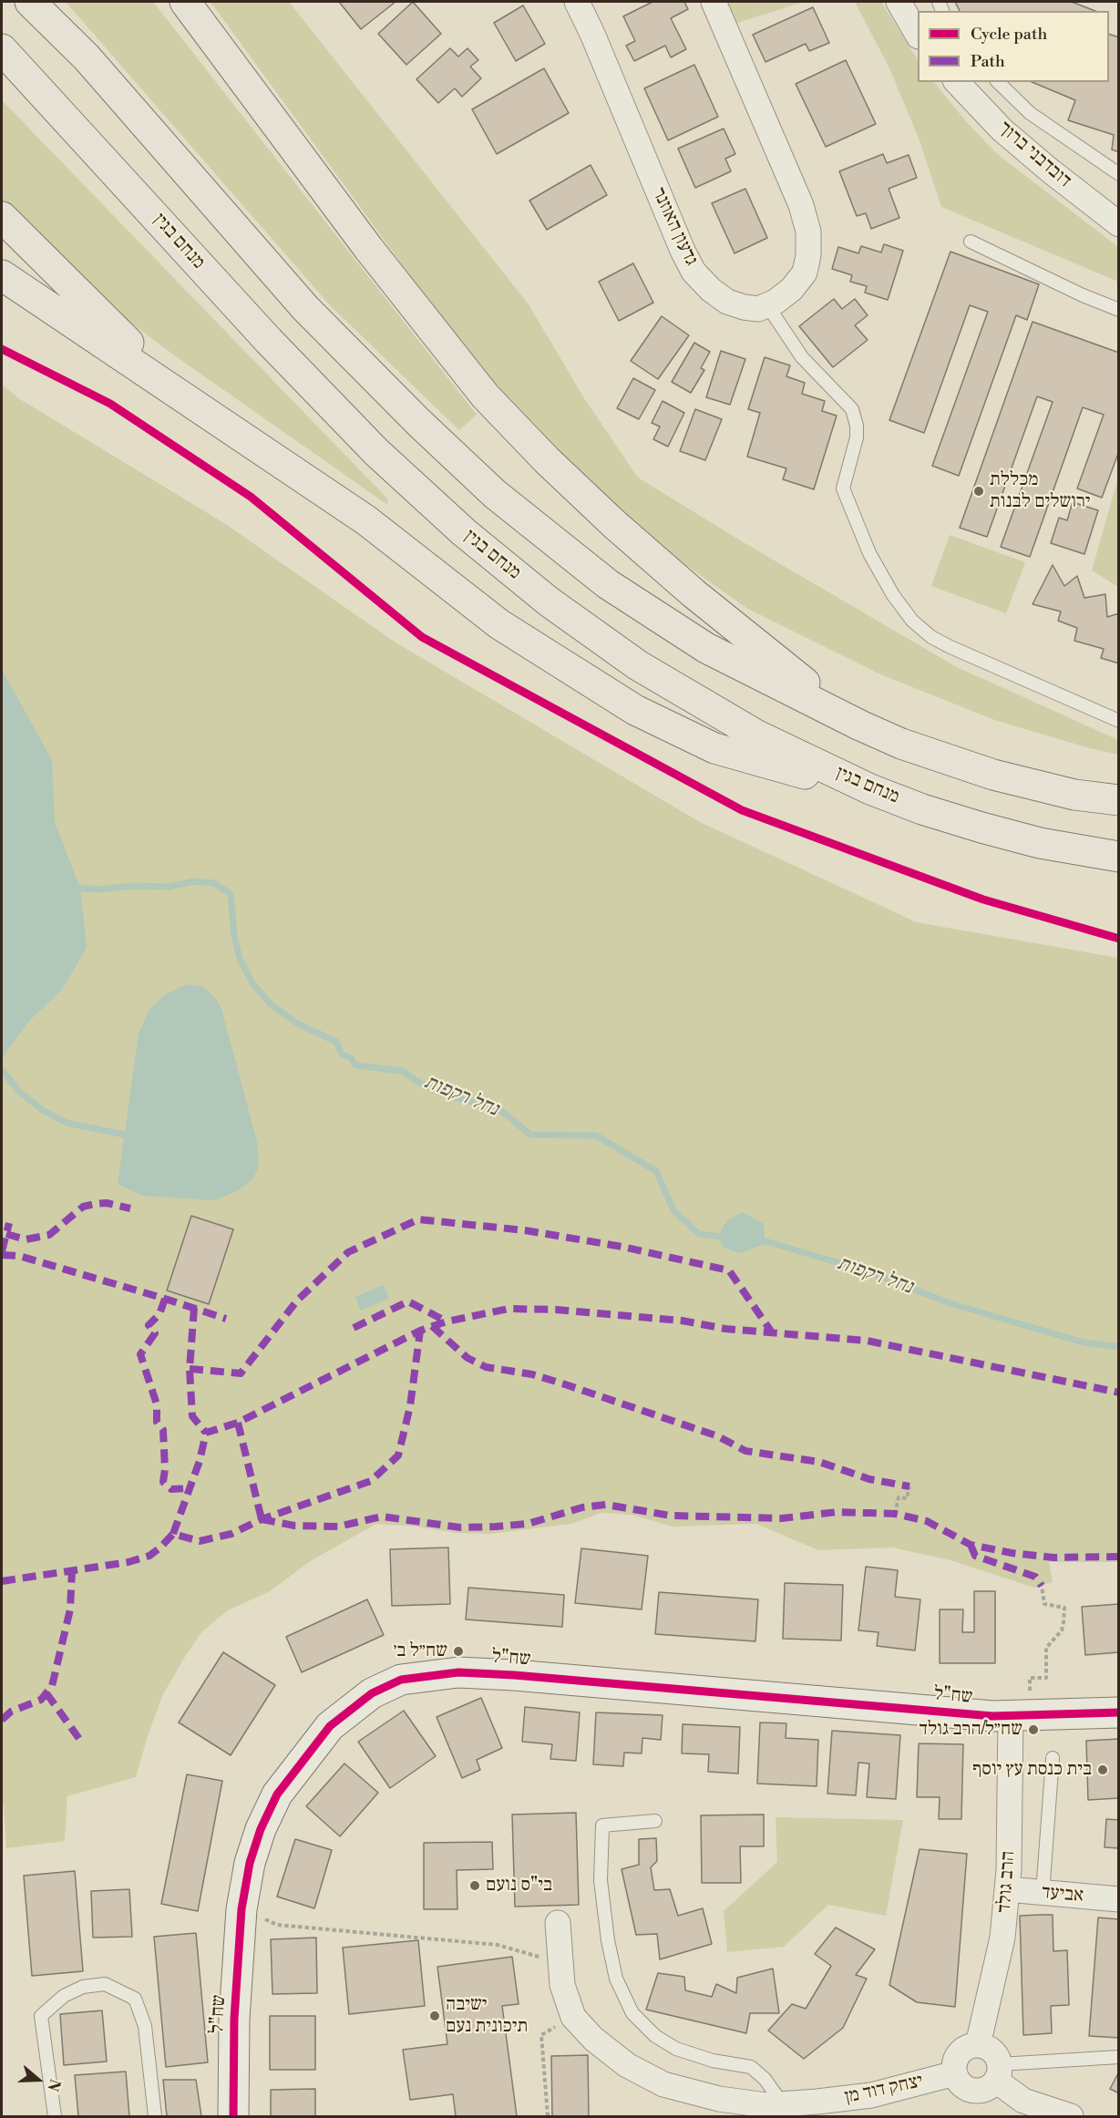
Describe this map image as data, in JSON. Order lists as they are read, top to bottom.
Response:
{
  "streets": {
    "highway": ["מנחם בגין"],
    "street": [
      "דובדבני ברוך",
      "גדעון האוזנר",
      "שח\"ל",
      "הרב גולד",
      "אביעד",
      "יצחק דוד מן"
    ]
  },
  "crossings": [
    ["שח\"ל", "הרב גולד"],
    ["הרב גולד", "אביעד"],
    ["הרב גולד", "יצחק דוד מן"]
  ],
  "water": ["נחל רקפות"],
  "places": [
    "מכללת ירושלים לבנות",
    "שח״ל ב׳",
    "שח״ל/הרב גולד",
    "בית כנסת עץ יוסף",
    "בי\"ס נועם",
    "ישיבה תיכונית נעם"
  ],
  "legend": ["Cycle path", "Path"],
  "north": "right"
}
